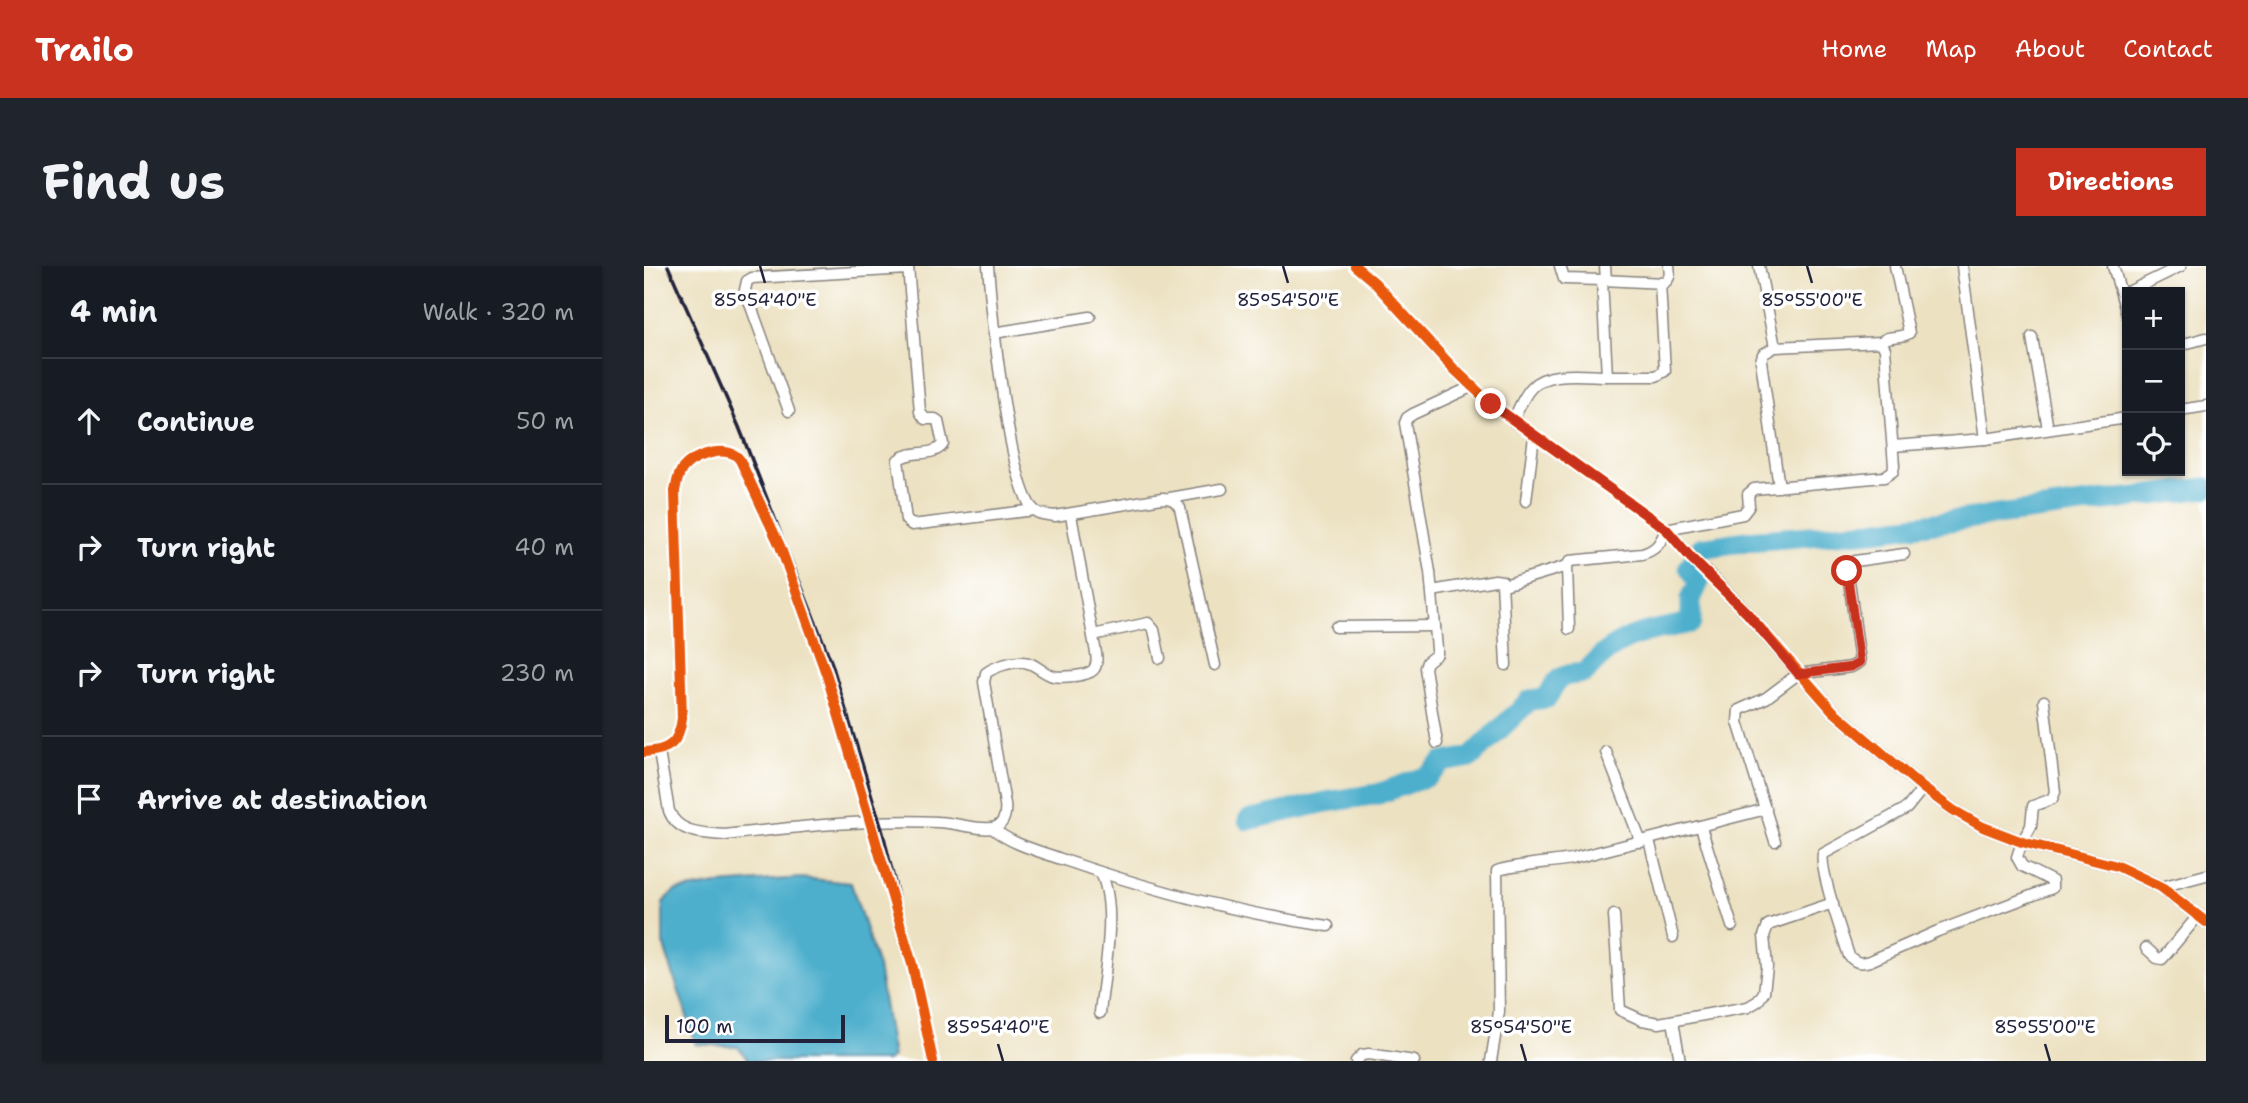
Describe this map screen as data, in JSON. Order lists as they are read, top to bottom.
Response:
{
  "scale_bar": "100 m",
  "page": {
    "header": "Trailo",
    "nav": [
      "Home",
      "Map",
      "About",
      "Contact"
    ],
    "buttons": "Directions",
    "title": "Find us",
    "heading": ["4 min", "Walk · 320 m"],
    "map_buttons": ["+", "−"],
    "list": [
      ["Continue", "50 m"],
      ["Turn right", "40 m"],
      ["Turn right", "230 m"],
      "Arrive at destination"
    ],
    "scale": "100 m"
  },
  "coordinates": ["85°54'40\"E", "85°54'50\"E", "85°55'00\"E"]
}
